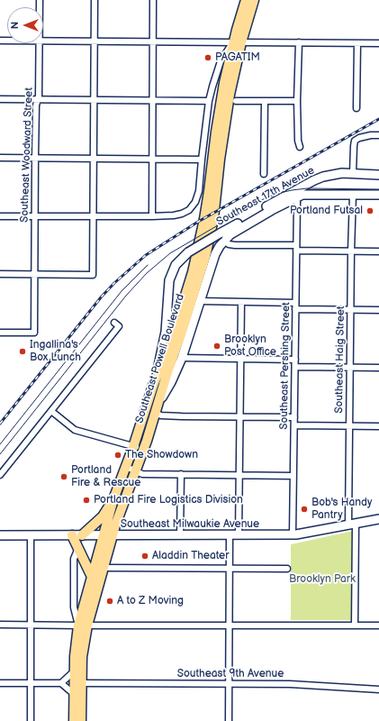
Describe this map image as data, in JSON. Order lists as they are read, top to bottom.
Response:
{
  "streets": {
    "main road": ["Southeast Powell Boulevard"],
    "street": [
      "Southeast Woodward Street",
      "Southeast 17th Avenue",
      "Southeast Haig Street",
      "Southeast Pershing Street",
      "Southeast Milwaukie Avenue",
      "Southeast 9th Avenue"
    ]
  },
  "crossings": [
    ["Southeast 17th Avenue", "Southeast Powell Boulevard"],
    ["Southeast 17th Avenue", "Southeast Haig Street"],
    ["Southeast 17th Avenue", "Southeast Pershing Street"],
    ["Southeast Powell Boulevard", "Southeast Milwaukie Avenue"],
    ["Southeast Powell Boulevard", "Southeast 9th Avenue"],
    ["Southeast Haig Street", "Southeast Milwaukie Avenue"],
    ["Southeast Pershing Street", "Southeast Milwaukie Avenue"]
  ],
  "parks": ["Brooklyn Park"],
  "places": [
    "PAGATIM",
    "Portland Futsal",
    "Brooklyn Post Office",
    "Ingallina's Box Lunch",
    "The Showdown",
    "Portland Fire & Rescue",
    "Portland Fire Logistics Division",
    "Bob's Handy Pantry",
    "Aladdin Theater",
    "A to Z Moving"
  ],
  "north": "left"
}
